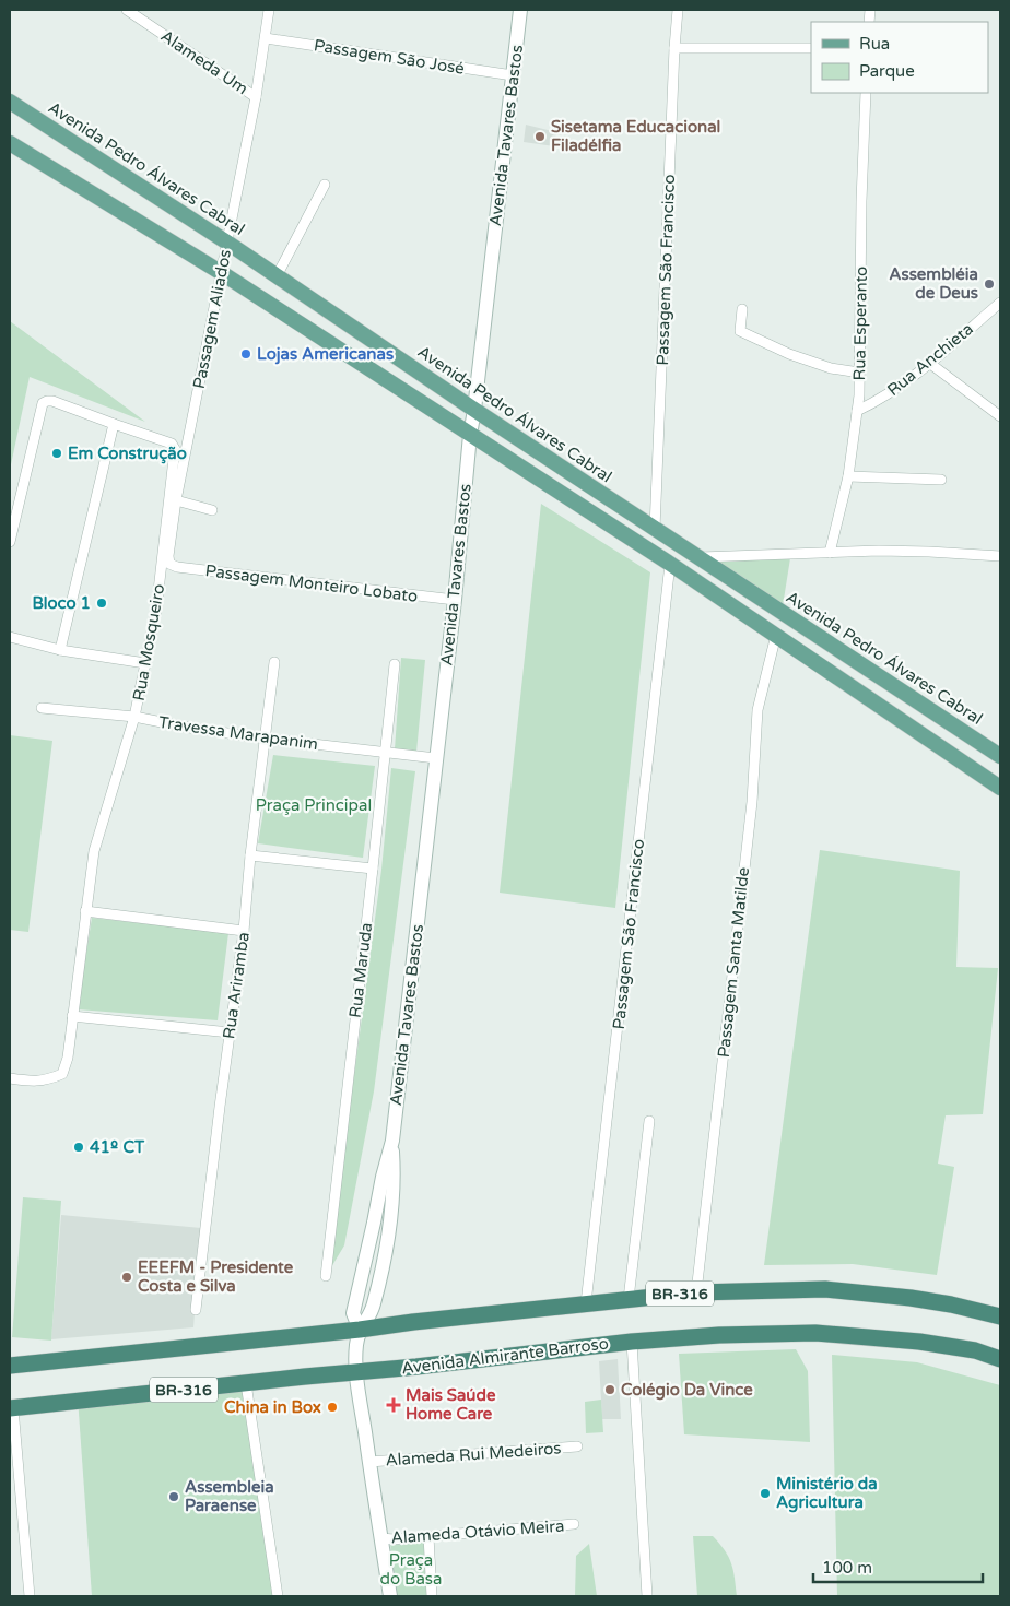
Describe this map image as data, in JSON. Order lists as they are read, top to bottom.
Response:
{
  "streets": {
    "highway": ["BR-316", "Avenida Almirante Barroso"],
    "main road": ["Avenida Tavares Bastos", "Avenida Pedro Álvares Cabral"],
    "street": [
      "Passagem São José",
      "Alameda Um",
      "Passagem São Francisco",
      "Passagem Aliados",
      "Rua Esperanto",
      "Rua Anchieta",
      "Passagem Monteiro Lobato",
      "Rua Mosqueiro",
      "Travessa Marapanim",
      "Passagem Santa Matilde",
      "Rua Maruda",
      "Rua Ariramba",
      "Alameda Rui Medeiros",
      "Alameda Otávio Meira"
    ]
  },
  "crossings": [
    ["Passagem São José", "Avenida Tavares Bastos"],
    ["Passagem São José", "Passagem Aliados"],
    ["Alameda Um", "Passagem Aliados"],
    ["Avenida Tavares Bastos", "Avenida Pedro Álvares Cabral"],
    ["Avenida Tavares Bastos", "Passagem Monteiro Lobato"],
    ["Avenida Tavares Bastos", "Travessa Marapanim"],
    ["Avenida Tavares Bastos", "BR-316"],
    ["Avenida Tavares Bastos", "Avenida Almirante Barroso"],
    ["Avenida Tavares Bastos", "Alameda Rui Medeiros"],
    ["Avenida Tavares Bastos", "Alameda Otávio Meira"],
    ["Avenida Pedro Álvares Cabral", "Passagem São Francisco"],
    ["Avenida Pedro Álvares Cabral", "Passagem Aliados"],
    ["Passagem São Francisco", "BR-316"],
    ["Passagem Aliados", "Passagem Monteiro Lobato"],
    ["Rua Esperanto", "Rua Anchieta"],
    ["Rua Mosqueiro", "Travessa Marapanim"],
    ["Travessa Marapanim", "Rua Maruda"],
    ["Travessa Marapanim", "Rua Ariramba"],
    ["Passagem Santa Matilde", "BR-316"]
  ],
  "parks": ["Praça Principal", "Praça do Basa"],
  "places": {
    "other": [
      "Sisetama Educacional Filadélfia",
      "Assembléia de Deus",
      "Lojas Americanas",
      "Em Construção",
      "Bloco 1",
      "41º CT",
      "EEEFM - Presidente Costa e Silva",
      "Colégio Da Vince",
      "China in Box",
      "Ministério da Agricultura",
      "Assembleia Paraense"
    ],
    "health": ["Mais Saúde Home Care"]
  },
  "legend": ["Rua", "Parque"],
  "scale_bar": "100 m"
}
